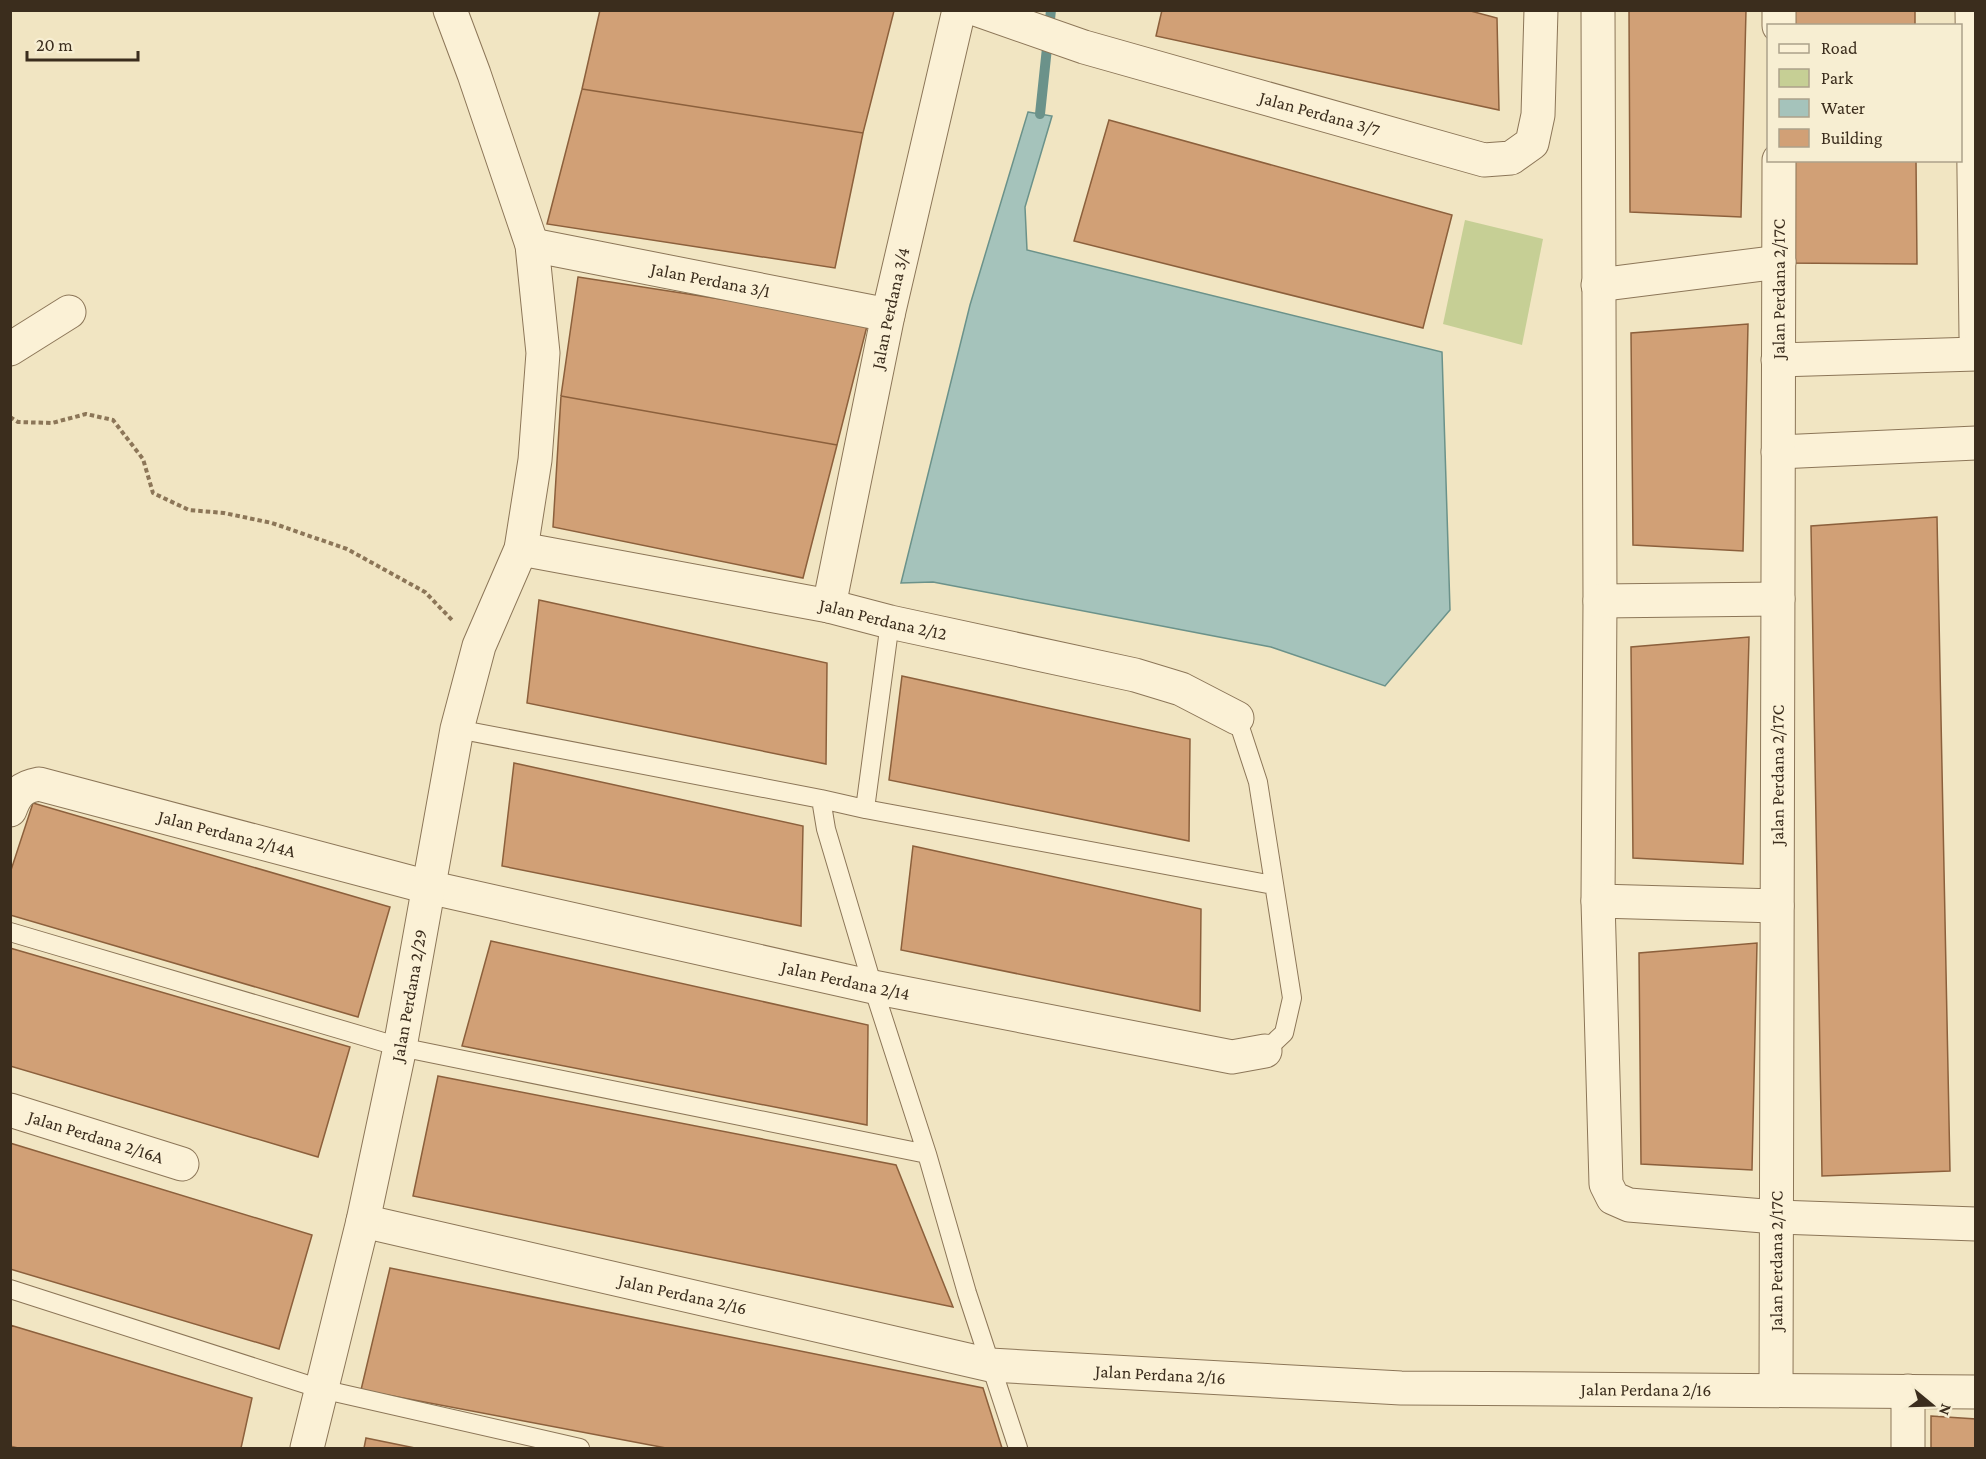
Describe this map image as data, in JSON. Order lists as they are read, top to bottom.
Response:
{
  "streets": {
    "street": [
      "Jalan Perdana 3/7",
      "Jalan Perdana 3/1",
      "Jalan Perdana 2/17C",
      "Jalan Perdana 3/4",
      "Jalan Perdana 2/12",
      "Jalan Perdana 2/14A",
      "Jalan Perdana 2/14",
      "Jalan Perdana 2/29",
      "Jalan Perdana 2/16A",
      "Jalan Perdana 2/16"
    ]
  },
  "crossings": [
    ["Jalan Perdana 3/1", "Jalan Perdana 3/4"],
    ["Jalan Perdana 2/17C", "Jalan Perdana 2/16"],
    ["Jalan Perdana 3/4", "Jalan Perdana 2/12"],
    ["Jalan Perdana 2/12", "Jalan Perdana 2/29"],
    ["Jalan Perdana 2/14A", "Jalan Perdana 2/14"],
    ["Jalan Perdana 2/14A", "Jalan Perdana 2/29"],
    ["Jalan Perdana 2/14", "Jalan Perdana 2/29"],
    ["Jalan Perdana 2/29", "Jalan Perdana 2/16"]
  ],
  "legend": [
    "Road",
    "Park",
    "Water",
    "Building"
  ],
  "scale_bar": "20 m",
  "north": "right"
}
